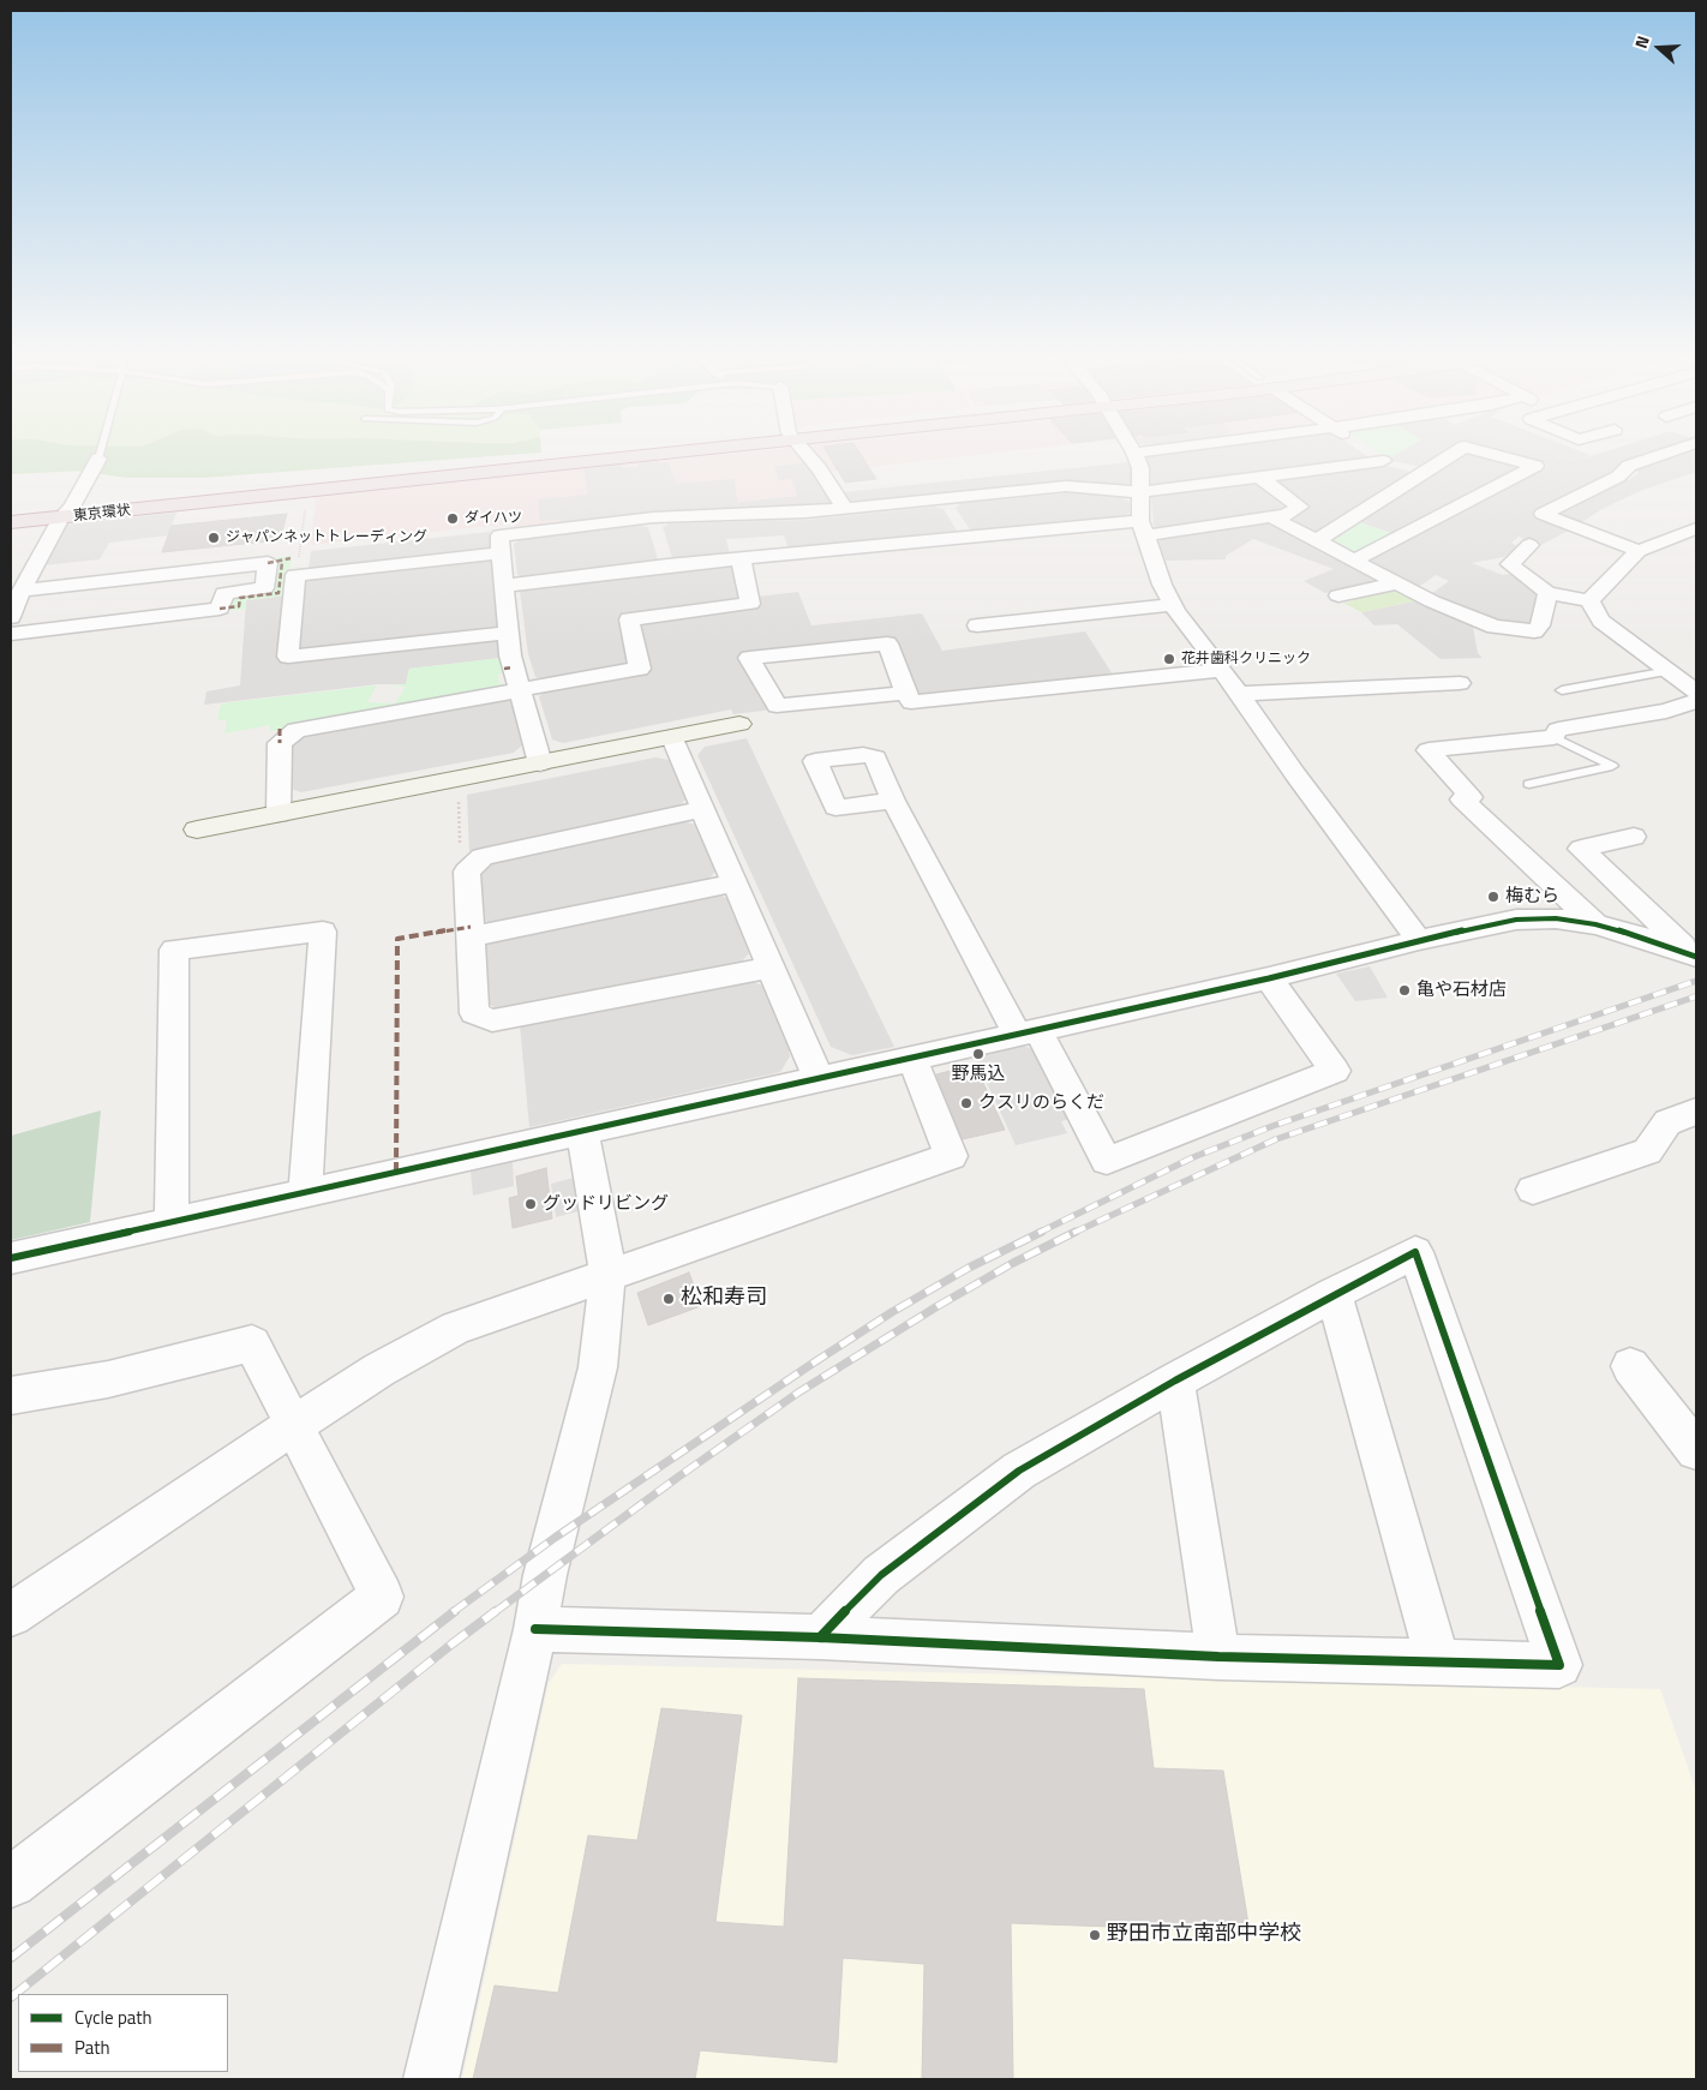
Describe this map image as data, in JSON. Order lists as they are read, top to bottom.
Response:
{
  "streets": {
    "highway": ["東京環状"]
  },
  "places": [
    "ダイハツ",
    "ジャパンネットトレーディング",
    "花井歯科クリニック",
    "梅むら",
    "亀や石材店",
    "野馬込",
    "クスリのらくだ",
    "グッドリビング",
    "松和寿司",
    "野田市立南部中学校"
  ],
  "legend": ["Cycle path", "Path"],
  "north": "left"
}
